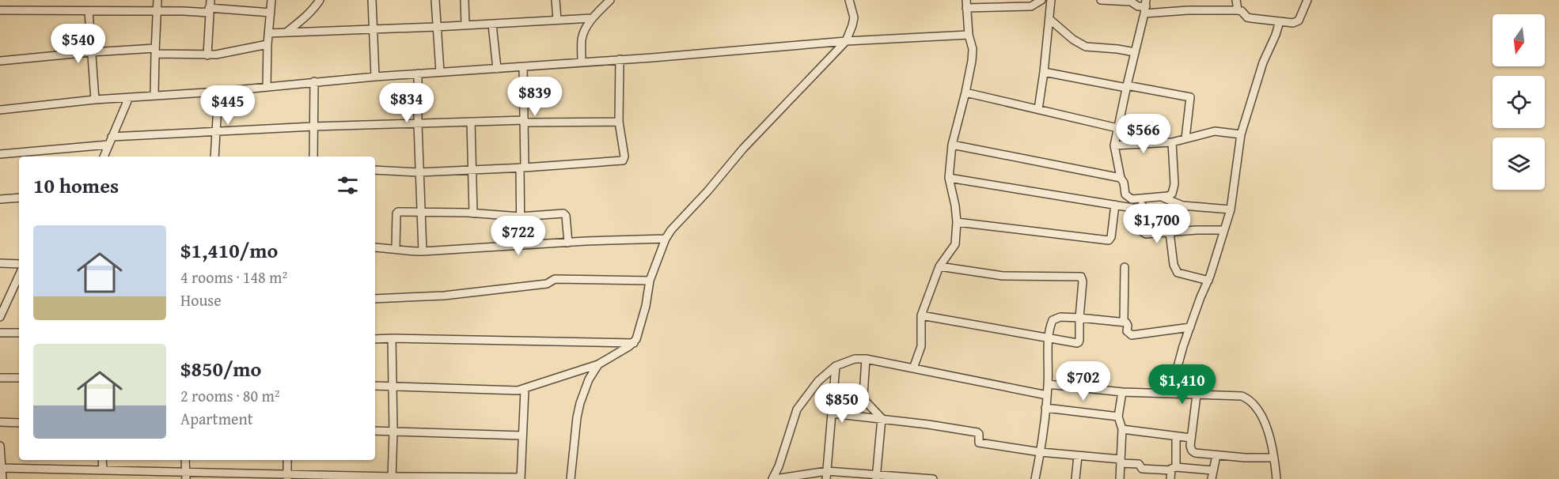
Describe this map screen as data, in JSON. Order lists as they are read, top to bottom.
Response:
{
  "north": "bottom",
  "page": {
    "price": [
      "$540",
      "$839",
      "$834",
      "$445",
      "$566",
      "$1,700",
      "$722",
      "$702",
      "$1,410",
      "$850"
    ],
    "heading": "10 homes",
    "list": [
      {
        "name": "$1,410/mo",
        "note": "4 rooms · 148 m² · House"
      },
      {
        "name": "$850/mo",
        "note": "2 rooms · 80 m² · Apartment"
      }
    ]
  }
}
